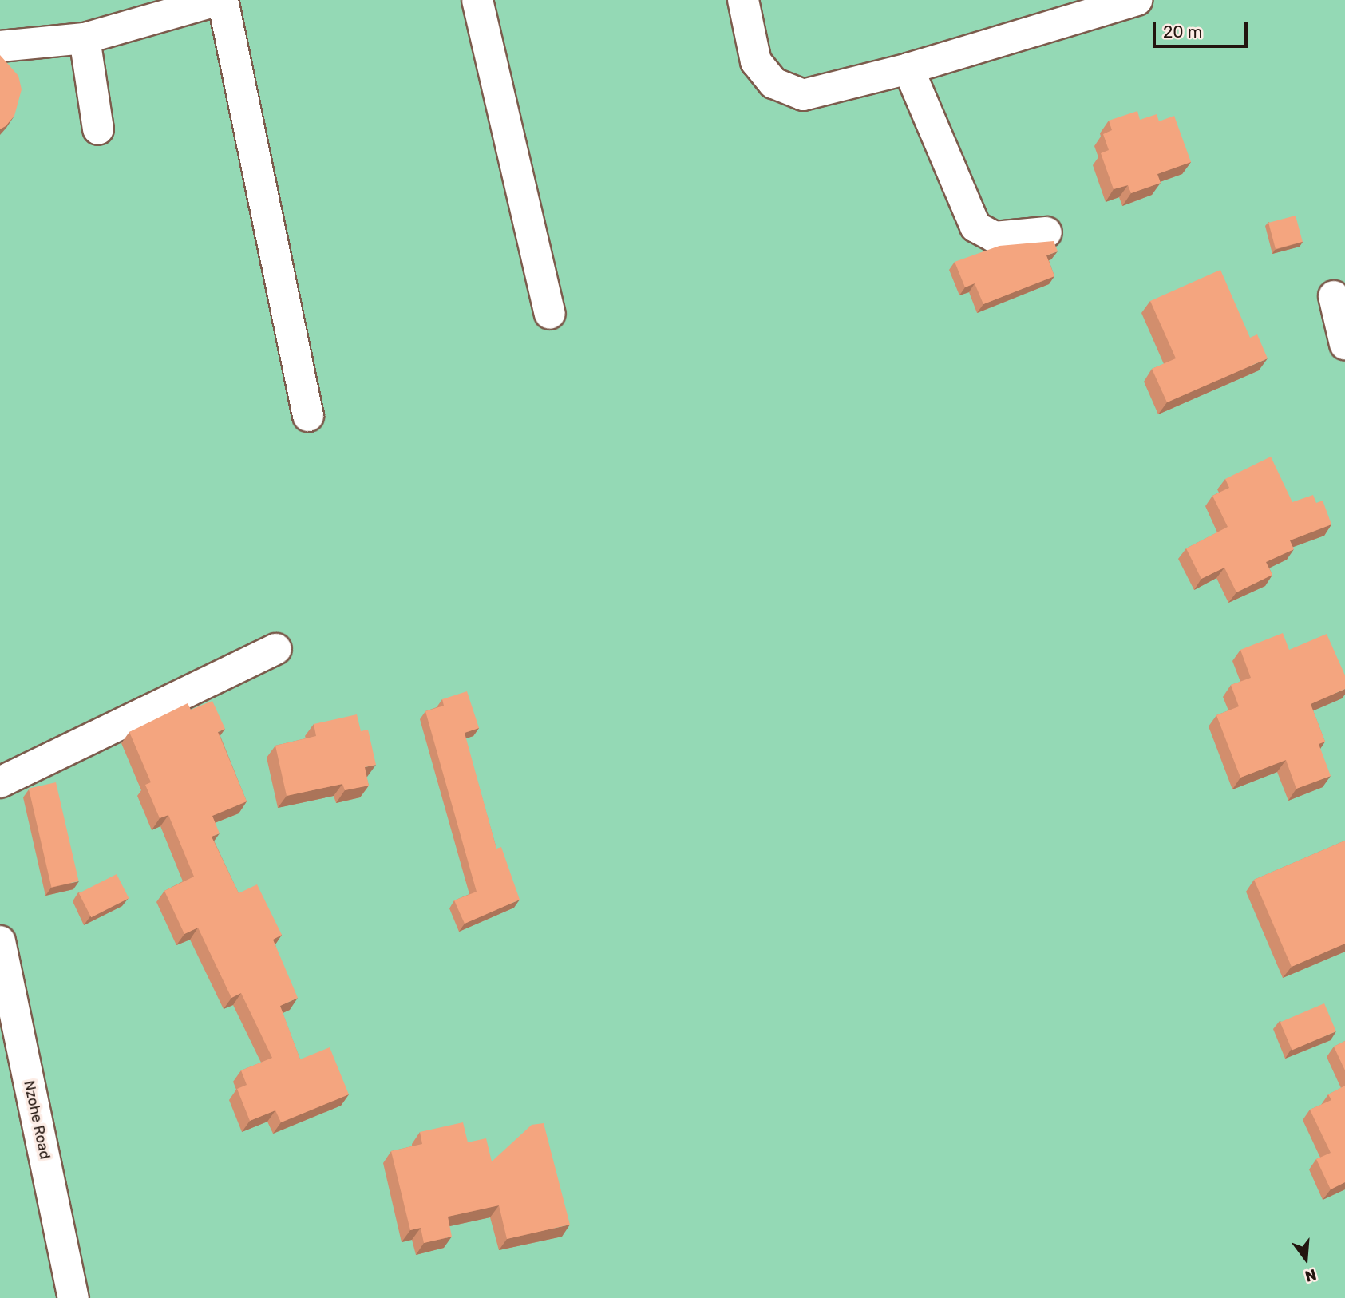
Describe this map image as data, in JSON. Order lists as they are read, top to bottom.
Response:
{
  "streets": {
    "street": ["Nzohe Road"]
  },
  "scale_bar": "20 m",
  "north": "bottom"
}
